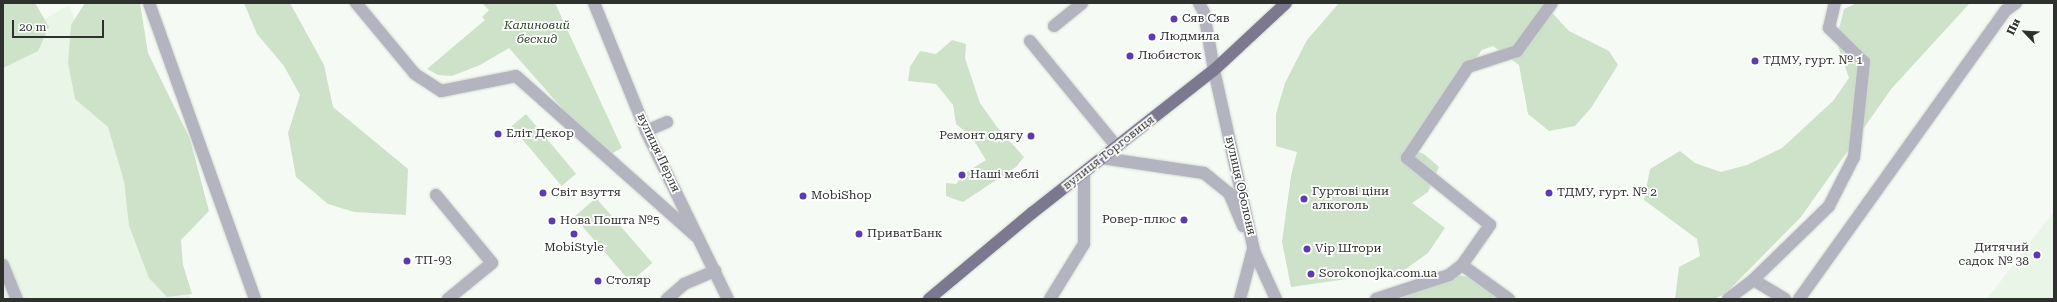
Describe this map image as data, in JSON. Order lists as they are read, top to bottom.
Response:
{
  "streets": {
    "main road": ["вулиця Торговиця"],
    "street": ["вулиця Перля", "вулиця Оболоня"]
  },
  "crossings": [
    ["вулиця Торговиця", "вулиця Оболоня"]
  ],
  "parks": ["Калиновий бескид"],
  "places": [
    "Сяв Сяв",
    "Людмила",
    "Любисток",
    "ТДМУ, гурт. № 1",
    "Еліт Декор",
    "Ремонт одягу",
    "Наші меблі",
    "Світ взуття",
    "ТДМУ, гурт. № 2",
    "MobiShop",
    "Гуртові ціни алкоголь",
    "Ровер-плюс",
    "Нова Пошта №5",
    "MobiStyle",
    "ПриватБанк",
    "Vip Штори",
    "Дитячий садок № 38",
    "ТП-93",
    "Sorokonojka.com.ua",
    "Столяр"
  ],
  "scale_bar": "20 m",
  "north": "top left"
}
